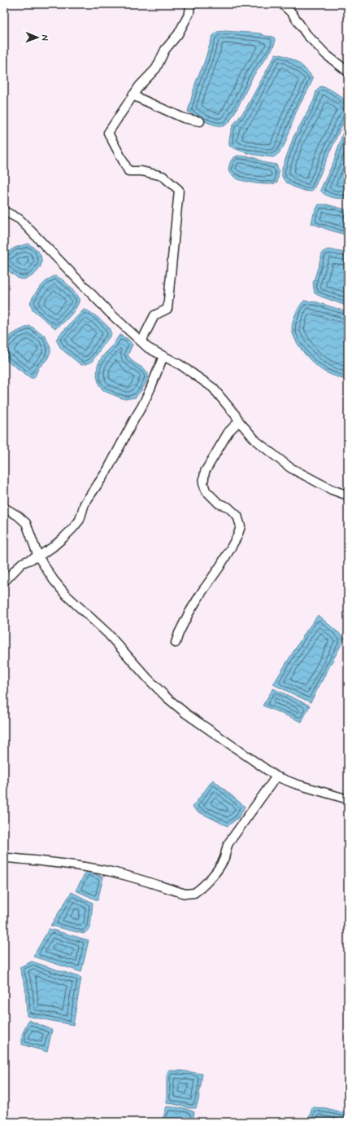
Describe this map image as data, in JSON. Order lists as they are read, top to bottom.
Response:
{
  "north": "right"
}
